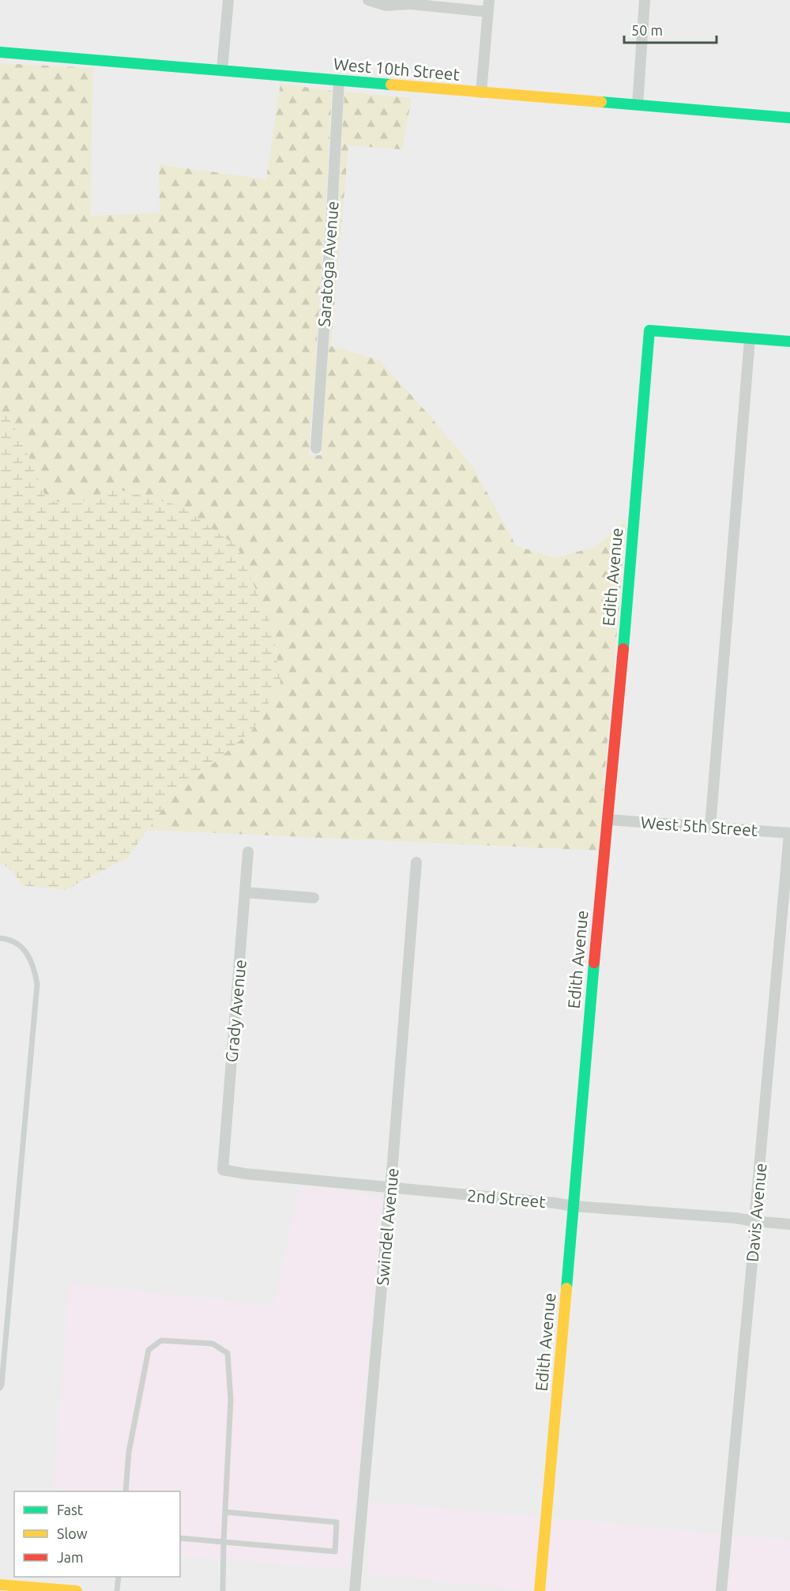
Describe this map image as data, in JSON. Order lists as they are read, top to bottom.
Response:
{
  "streets": {
    "street": [
      "West 10th Street",
      "Saratoga Avenue",
      "Edith Avenue",
      "West 5th Street",
      "Grady Avenue",
      "2nd Street",
      "Davis Avenue",
      "Swindel Avenue"
    ]
  },
  "crossings": [
    ["West 10th Street", "Saratoga Avenue"],
    ["Edith Avenue", "West 5th Street"],
    ["Edith Avenue", "2nd Street"],
    ["West 5th Street", "Davis Avenue"],
    ["Grady Avenue", "2nd Street"],
    ["2nd Street", "Davis Avenue"],
    ["2nd Street", "Swindel Avenue"]
  ],
  "legend": ["Fast", "Slow", "Jam"],
  "scale_bar": "50 m"
}
